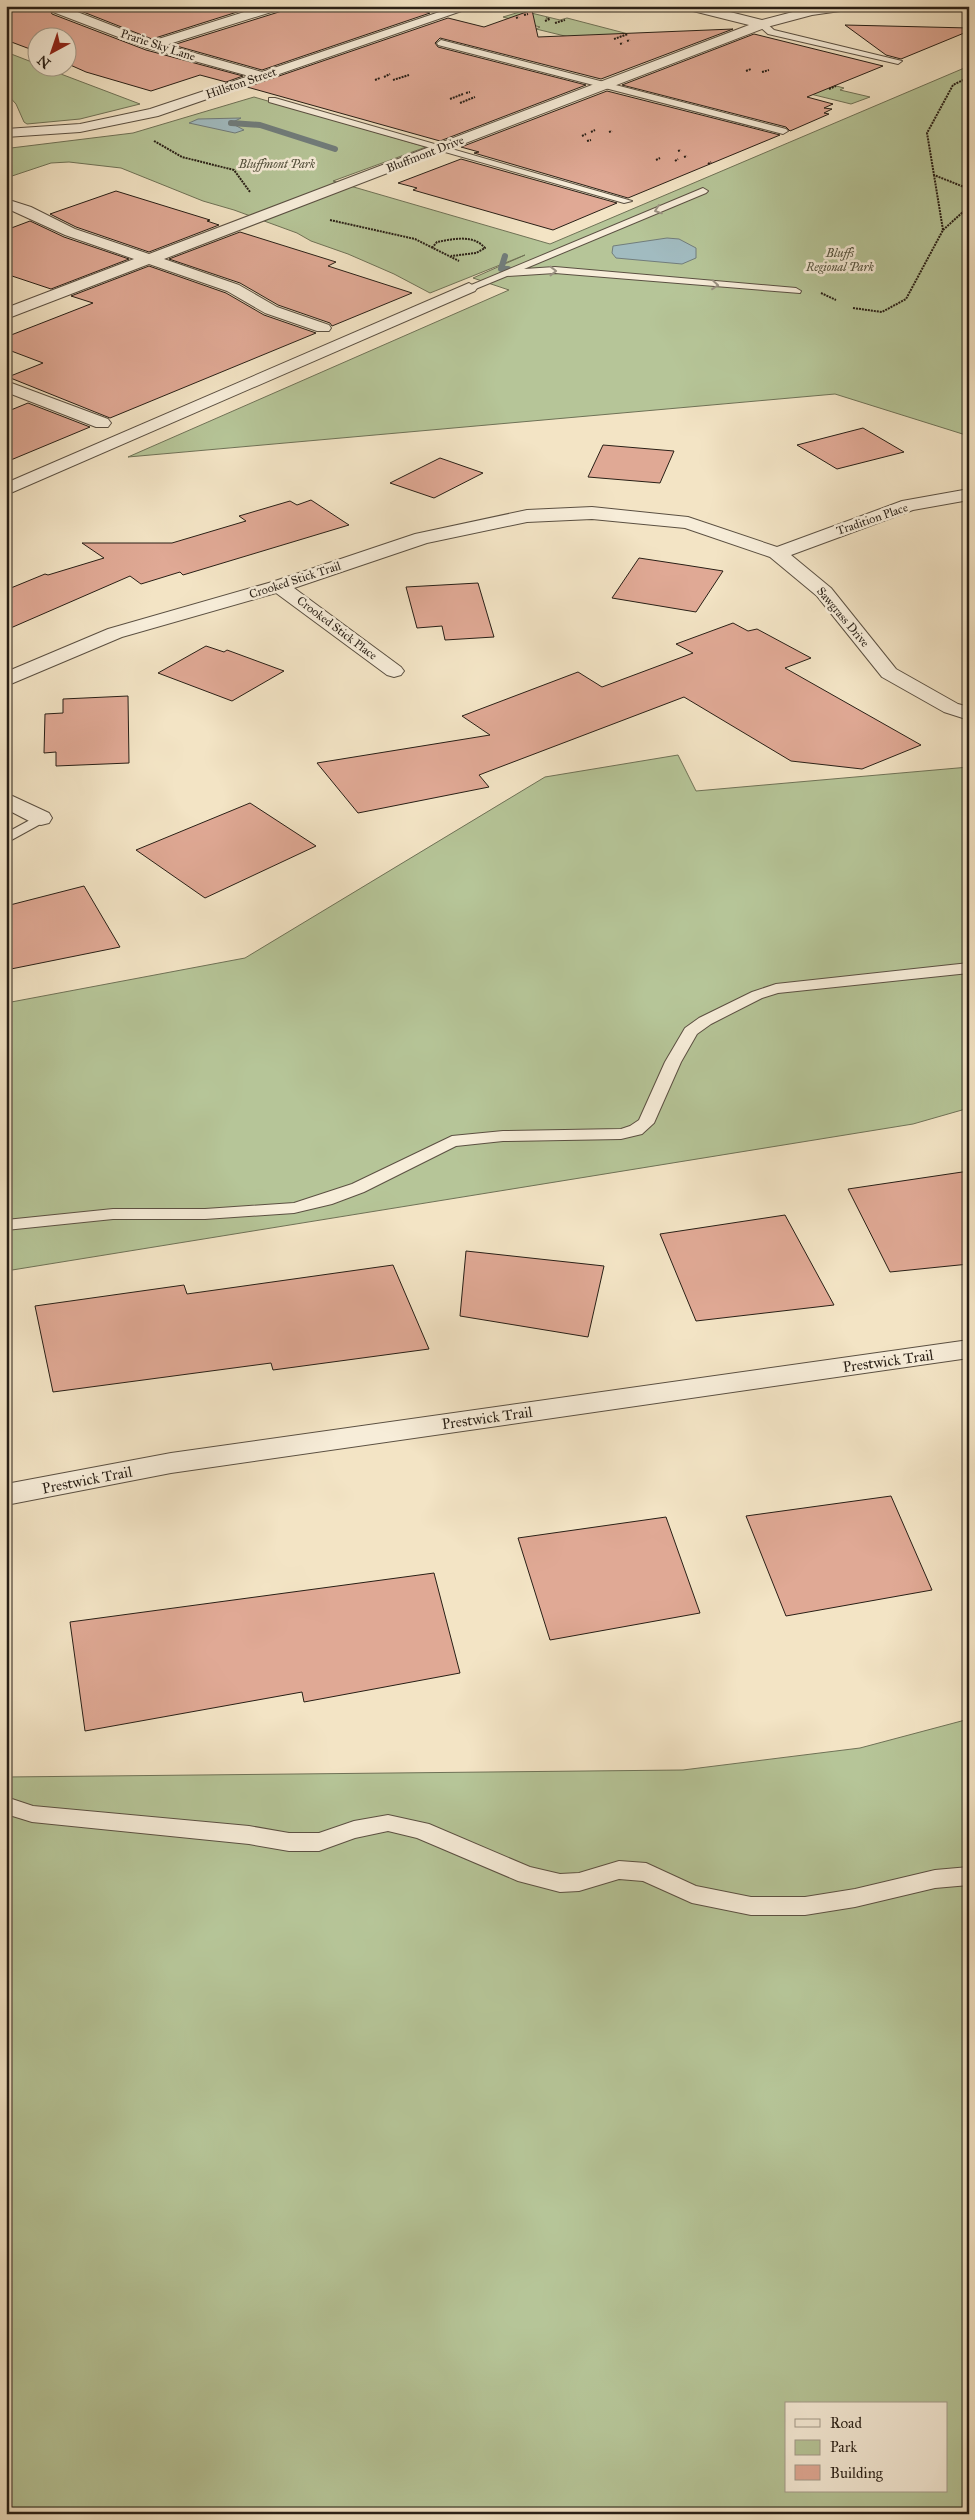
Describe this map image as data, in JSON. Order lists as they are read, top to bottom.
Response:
{
  "streets": {
    "street": [
      "Prarie Sky Lane",
      "Hillston Street",
      "Bluffmont Drive",
      "Tradition Place",
      "Crooked Stick Trail",
      "Sawgrass Drive",
      "Crooked Stick Place",
      "Prestwick Trail"
    ]
  },
  "crossings": [
    ["Prarie Sky Lane", "Hillston Street"],
    ["Tradition Place", "Sawgrass Drive"],
    ["Crooked Stick Trail", "Sawgrass Drive"],
    ["Crooked Stick Trail", "Crooked Stick Place"]
  ],
  "parks": ["Bluffmont Park", "Bluffs Regional Park"],
  "legend": ["Road", "Park", "Building"],
  "north": "bottom left"
}
